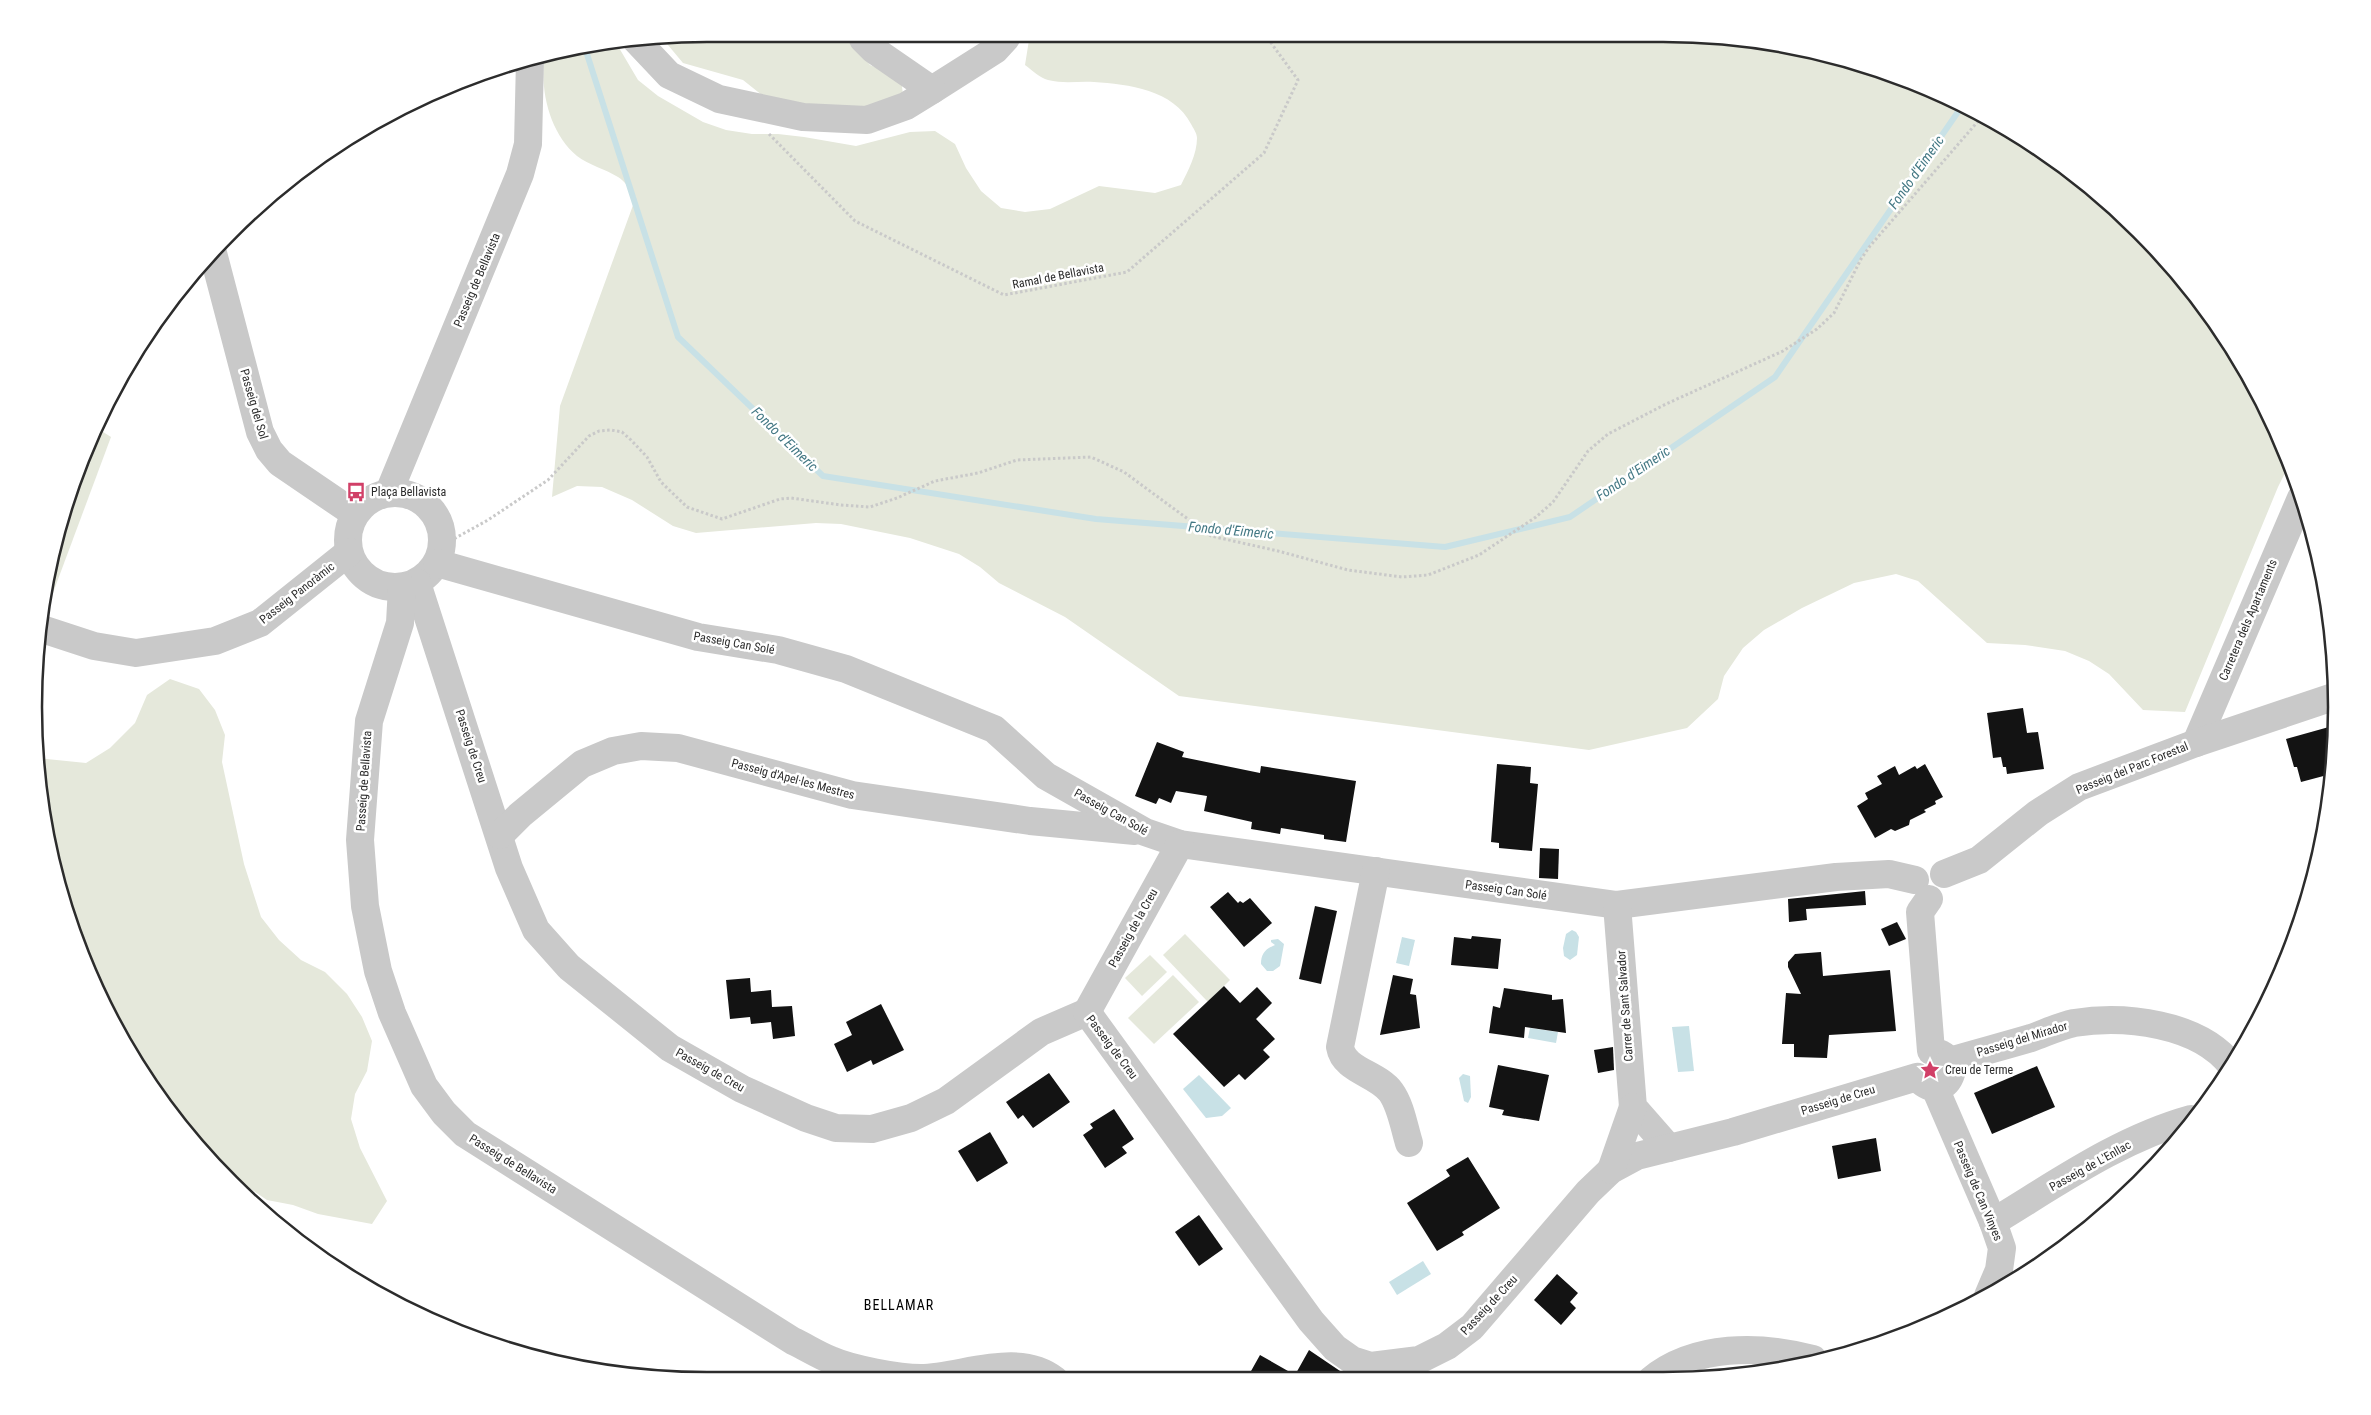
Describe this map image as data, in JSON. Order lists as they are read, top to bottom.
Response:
{
  "streets": {
    "street": [
      "Passeig de Bellavista",
      "Passeig del Sol",
      "Passeig Panoràmic",
      "Carretera dels Apartaments",
      "Passeig Can Solé",
      "Passeig de Creu",
      "Passeig del Parc Forestal",
      "Passeig d'Apel·les Mestres",
      "Passeig de la Creu",
      "Carrer de Sant Salvador",
      "Passeig del Mirador",
      "Passeig de L'Enllac",
      "Passeig de Can Vinyes"
    ],
    "path": ["Ramal de Bellavista"]
  },
  "crossings": [
    ["Passeig de Bellavista", "Passeig del Sol"],
    ["Passeig de Bellavista", "Passeig Panoràmic"],
    ["Passeig de Bellavista", "Passeig Can Solé"],
    ["Passeig de Bellavista", "Passeig de Creu"],
    ["Passeig del Sol", "Passeig Panoràmic"],
    ["Passeig del Sol", "Passeig Can Solé"],
    ["Passeig del Sol", "Passeig de Creu"],
    ["Passeig Panoràmic", "Passeig Can Solé"],
    ["Passeig Panoràmic", "Passeig de Creu"],
    ["Carretera dels Apartaments", "Passeig del Parc Forestal"],
    ["Passeig Can Solé", "Passeig de Creu"],
    ["Passeig Can Solé", "Passeig del Parc Forestal"],
    ["Passeig Can Solé", "Passeig d'Apel·les Mestres"],
    ["Passeig Can Solé", "Passeig de la Creu"],
    ["Passeig Can Solé", "Carrer de Sant Salvador"],
    ["Passeig de Creu", "Passeig d'Apel·les Mestres"],
    ["Passeig de Creu", "Passeig de la Creu"],
    ["Passeig de Creu", "Carrer de Sant Salvador"],
    ["Passeig de Creu", "Passeig de Can Vinyes"],
    ["Passeig de L'Enllac", "Passeig de Can Vinyes"]
  ],
  "districts": ["BELLAMAR"],
  "water": ["Fondo d'Eimeric"],
  "places": {
    "bus stop": ["Plaça Bellavista"],
    "place": ["Creu de Terme"]
  }
}
